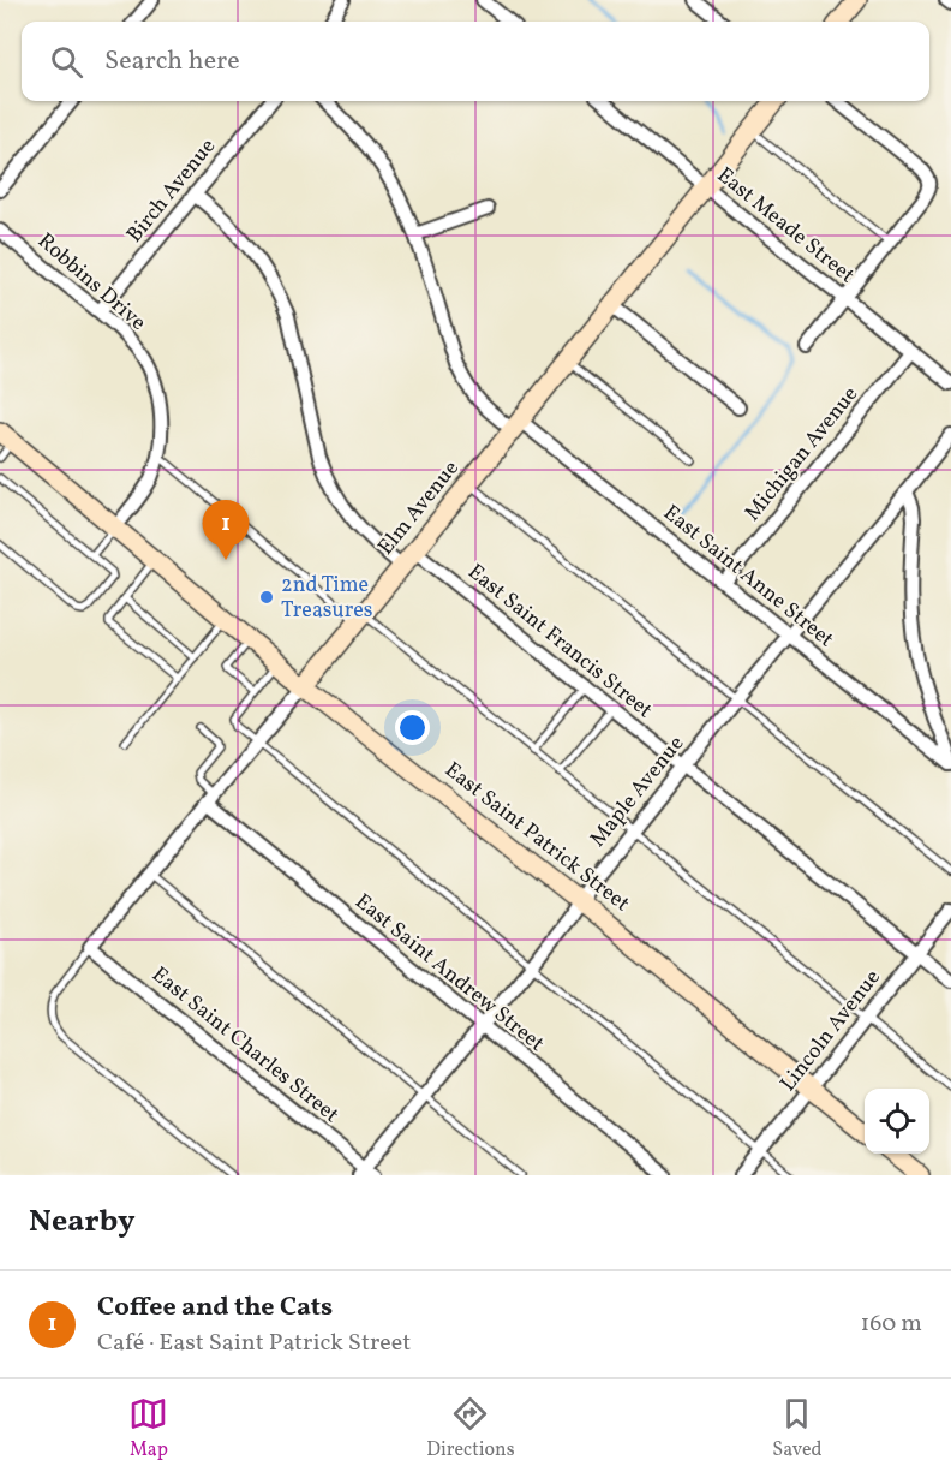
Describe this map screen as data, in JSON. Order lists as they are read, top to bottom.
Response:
{
  "streets": {
    "main road": ["Elm Avenue", "East Saint Patrick Street"],
    "street": [
      "Birch Avenue",
      "East Meade Street",
      "Robbins Drive",
      "Michigan Avenue",
      "East Saint Anne Street",
      "East Saint Francis Street",
      "Maple Avenue",
      "East Saint Andrew Street",
      "Lincoln Avenue",
      "East Saint Charles Street"
    ]
  },
  "crossings": [
    ["Birch Avenue", "Robbins Drive"],
    ["East Meade Street", "Michigan Avenue"],
    ["East Meade Street", "Elm Avenue"],
    ["Robbins Drive", "East Saint Patrick Street"],
    ["Michigan Avenue", "East Saint Anne Street"],
    ["Elm Avenue", "East Saint Anne Street"],
    ["Elm Avenue", "East Saint Francis Street"],
    ["Elm Avenue", "East Saint Patrick Street"],
    ["Elm Avenue", "East Saint Andrew Street"],
    ["Elm Avenue", "East Saint Charles Street"],
    ["East Saint Anne Street", "Maple Avenue"],
    ["East Saint Francis Street", "Maple Avenue"],
    ["East Saint Francis Street", "Lincoln Avenue"],
    ["Maple Avenue", "East Saint Patrick Street"],
    ["Maple Avenue", "East Saint Andrew Street"],
    ["Maple Avenue", "East Saint Charles Street"],
    ["East Saint Patrick Street", "Lincoln Avenue"]
  ],
  "places": ["2nd Time Treasures"],
  "page": {
    "search": "Search here",
    "pins": "1",
    "heading": "Nearby",
    "list": [
      {
        "mark": "1",
        "name": "Coffee and the Cats",
        "note": "Café · East Saint Patrick Street",
        "value": "160 m"
      }
    ],
    "nav": ["Map", "Directions", "Saved"]
  }
}
